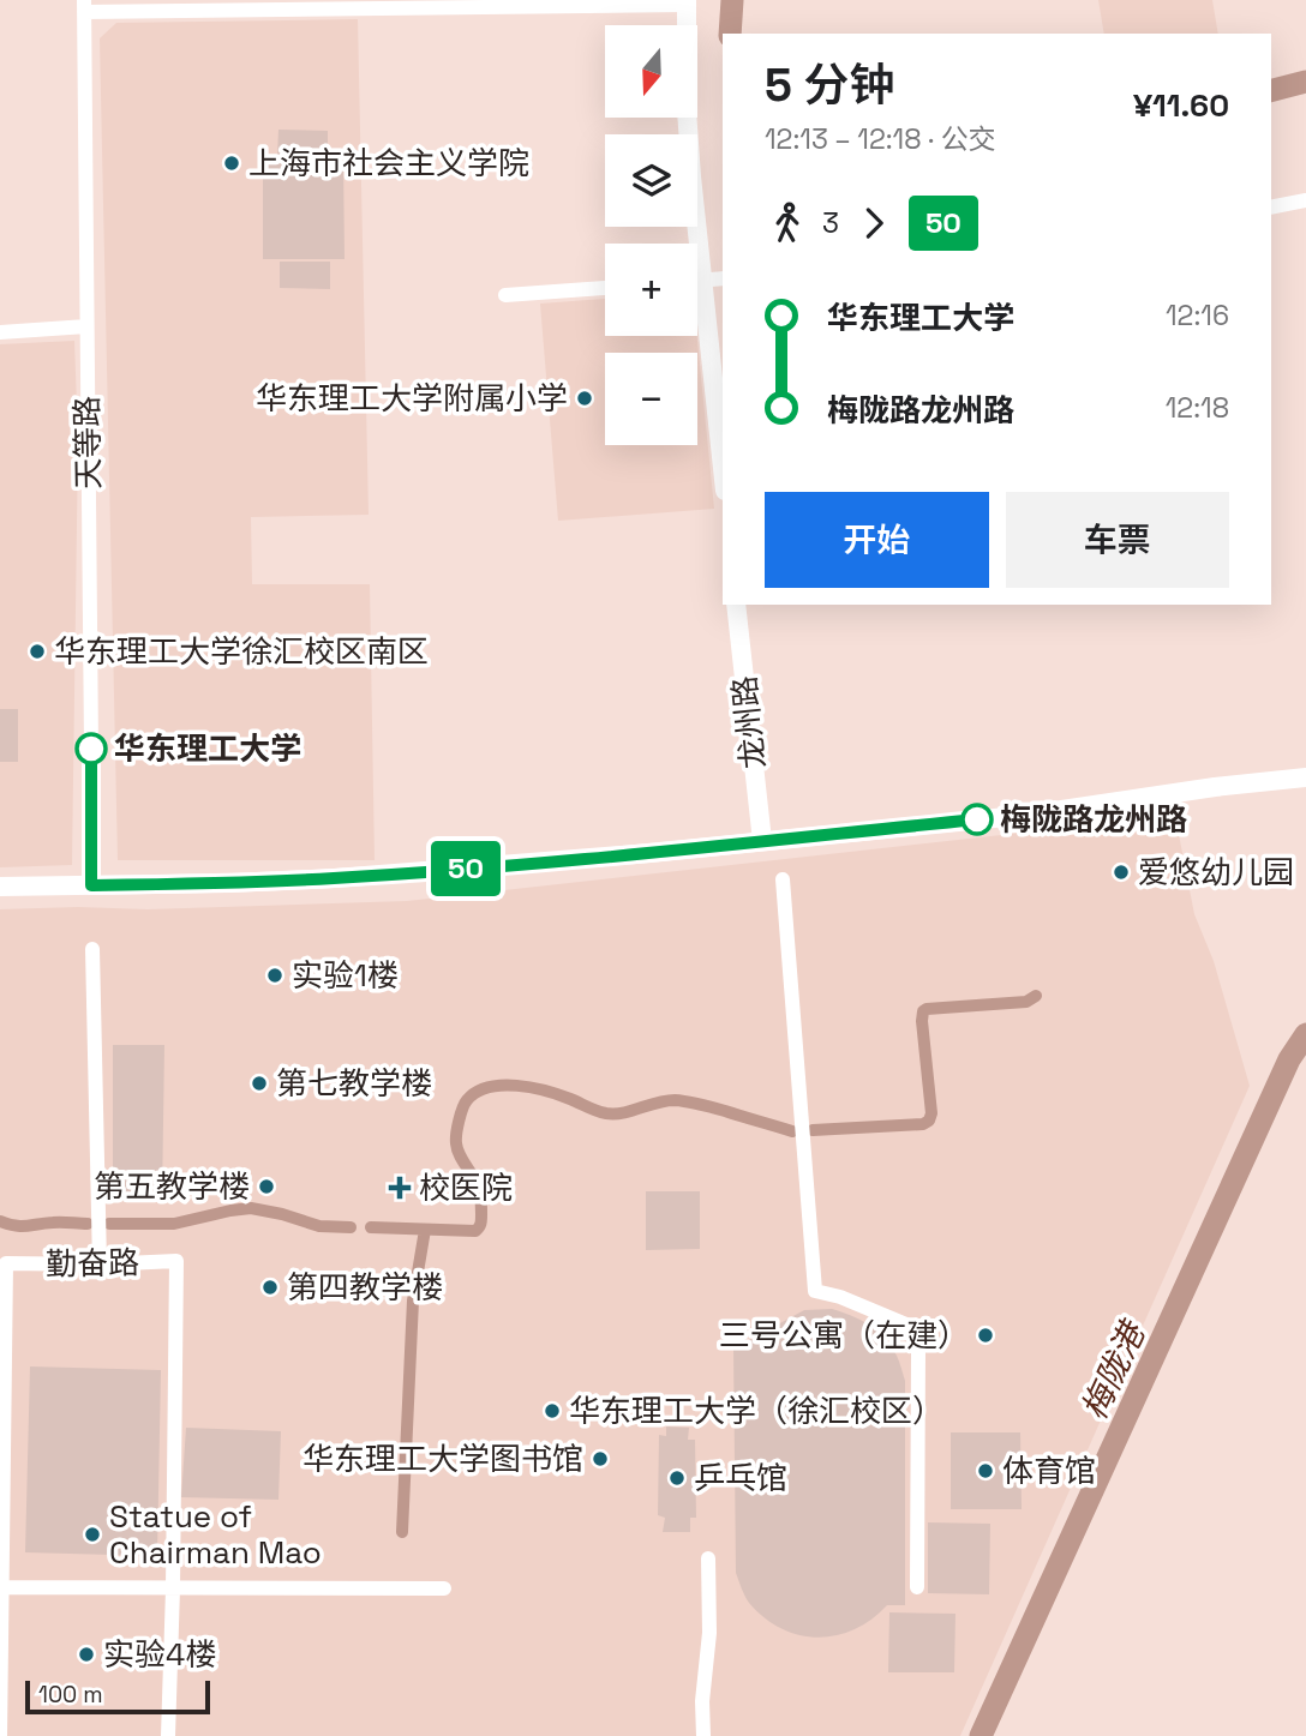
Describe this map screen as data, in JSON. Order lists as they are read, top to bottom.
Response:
{
  "streets": {
    "street": ["天等路", "龙州路", "勤奋路"]
  },
  "water": ["梅陇港"],
  "places": {
    "other": [
      "上海市社会主义学院",
      "华东理工大学附属小学",
      "华东理工大学徐汇校区南区",
      "华东理工大学",
      "梅陇路龙州路",
      "爱悠幼儿园",
      "实验1楼",
      "第七教学楼",
      "第五教学楼",
      "第四教学楼",
      "三号公寓（在建）",
      "华东理工大学（徐汇校区）",
      "华东理工大学图书馆",
      "体育馆",
      "乒乓馆",
      "Statue of Chairman Mao",
      "实验4楼"
    ],
    "health": ["校医院"]
  },
  "lines": ["bus line 50"],
  "scale_bar": "100 m",
  "north": "bottom",
  "page": {
    "on_map": "50",
    "map_buttons": ["+", "−"],
    "heading": ["5 分钟", "12:13 – 12:18 · 公交", "¥11.60"],
    "legs": ["3", "50"],
    "list": [
      {
        "name": "华东理工大学",
        "value": "12:16"
      },
      {
        "name": "梅陇路龙州路",
        "value": "12:18"
      }
    ],
    "buttons": ["开始", "车票"],
    "scale": "100 m"
  }
}
